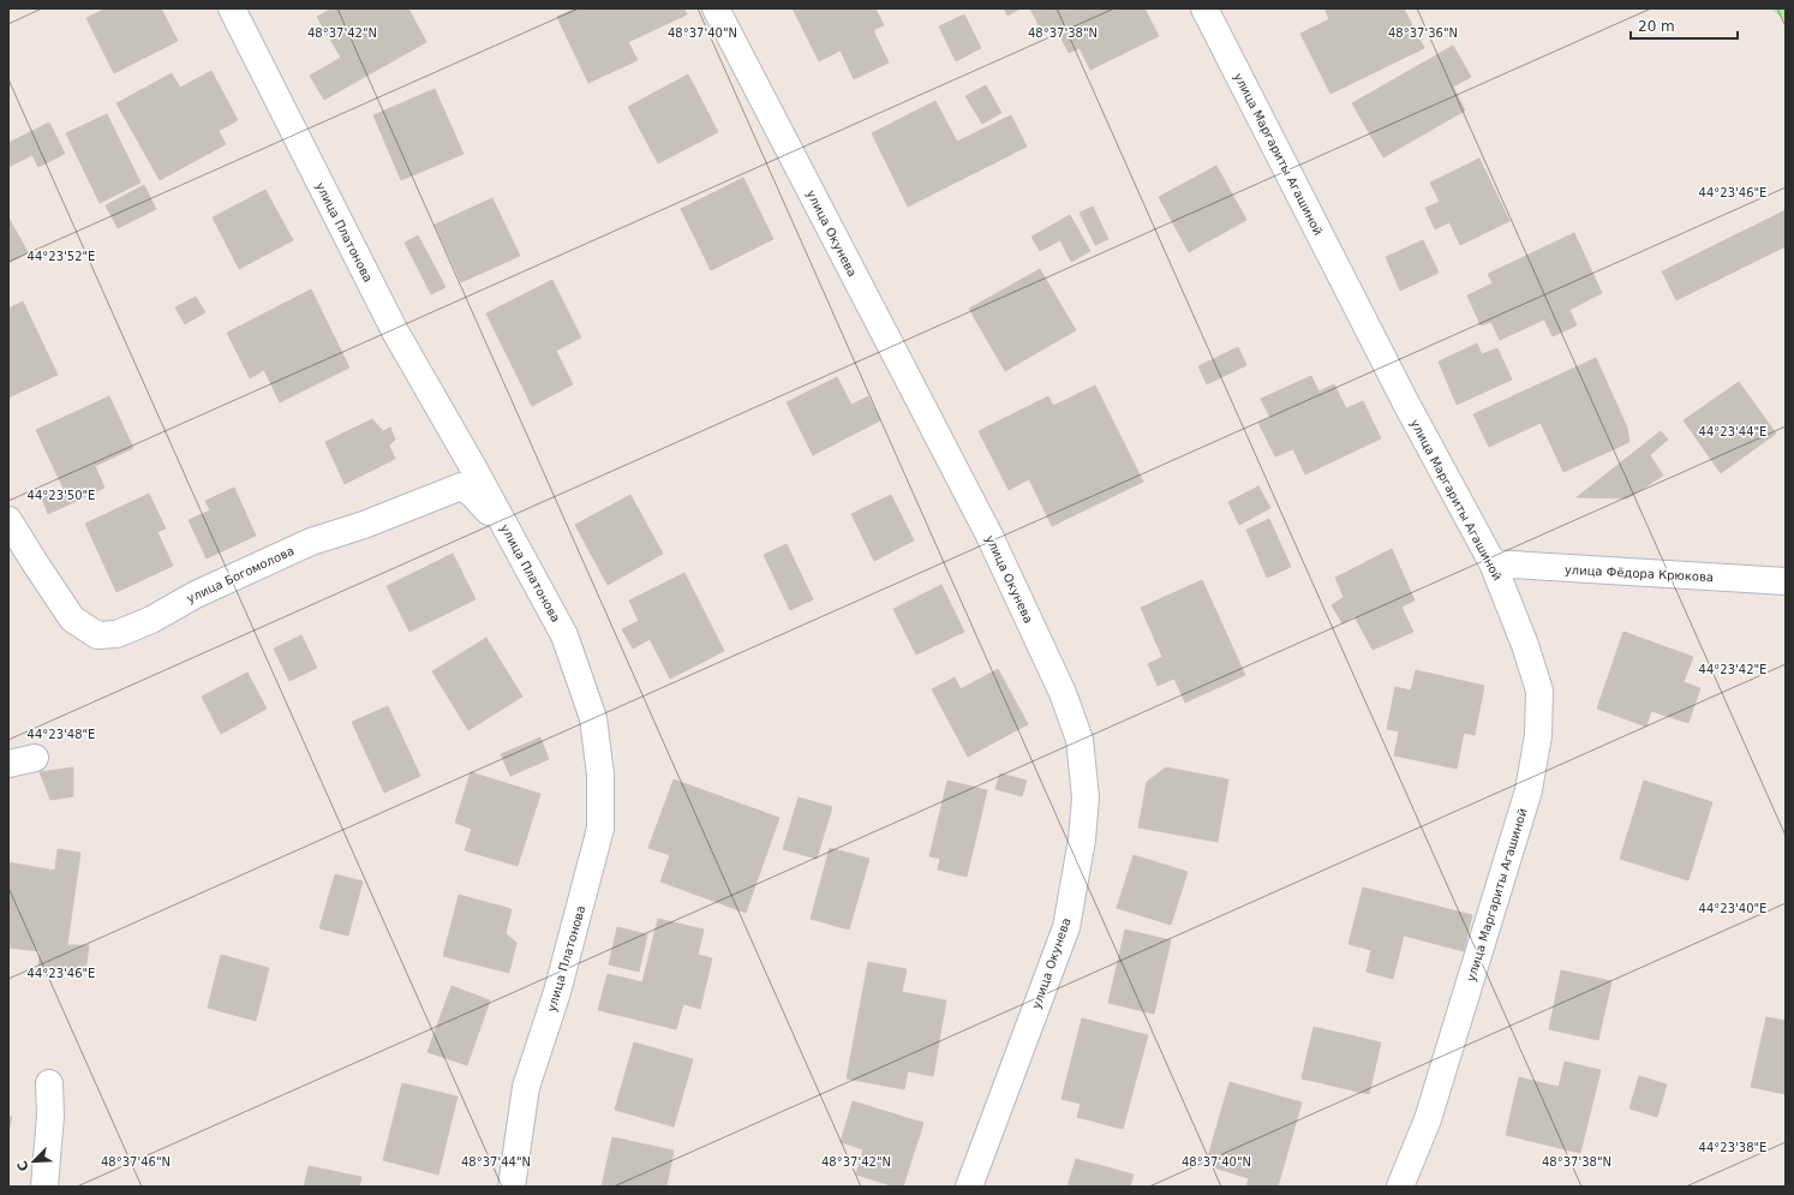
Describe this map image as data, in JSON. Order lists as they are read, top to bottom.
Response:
{
  "streets": {
    "street": [
      "улица Маргариты Агашиной",
      "улица Платонова",
      "улица Окунева",
      "улица Фёдора Крюкова",
      "улица Богомолова"
    ]
  },
  "crossings": [
    ["улица Маргариты Агашиной", "улица Фёдора Крюкова"],
    ["улица Платонова", "улица Богомолова"]
  ],
  "scale_bar": "20 m",
  "north": "bottom left",
  "coordinates": [
    "48°37'42\"N",
    "48°37'40\"N",
    "48°37'38\"N",
    "48°37'36\"N",
    "44°23'46\"E",
    "44°23'52\"E",
    "44°23'44\"E",
    "44°23'50\"E",
    "44°23'42\"E",
    "44°23'48\"E",
    "44°23'40\"E",
    "44°23'38\"E",
    "48°37'46\"N",
    "48°37'44\"N"
  ]
}
